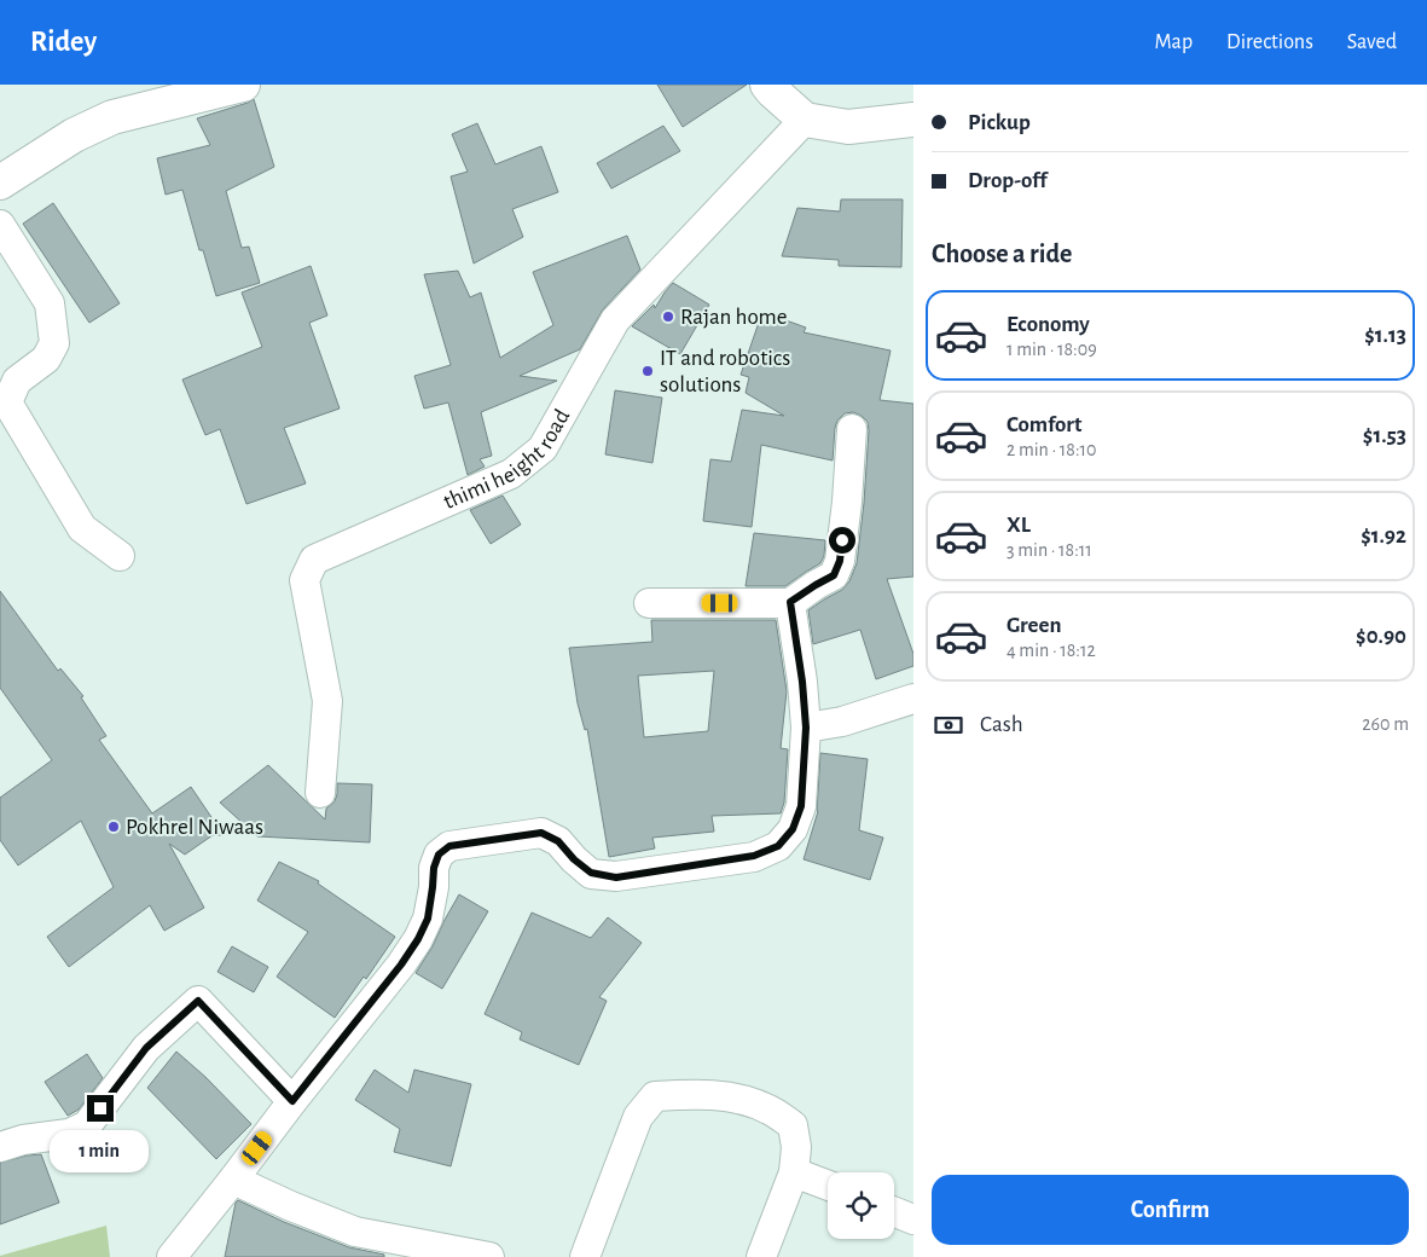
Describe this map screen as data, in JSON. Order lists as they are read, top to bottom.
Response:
{
  "streets": {
    "street": ["thimi height road"]
  },
  "places": ["Rajan home", "IT and robotics solutions", "Pokhrel Niwaas"],
  "page": {
    "header": "Ridey",
    "nav": ["Map", "Directions", "Saved"],
    "banner": ["Pickup", "Drop-off"],
    "heading": "Choose a ride",
    "list": [
      {
        "name": "Economy",
        "note": "1 min · 18:09",
        "value": "$1.13"
      },
      {
        "name": "Comfort",
        "note": "2 min · 18:10",
        "value": "$1.53"
      },
      {
        "name": "XL",
        "note": "3 min · 18:11",
        "value": "$1.92"
      },
      {
        "name": "Green",
        "note": "4 min · 18:12",
        "value": "$0.90"
      }
    ],
    "pay": ["Cash", "260 m"],
    "bubble": "1 min",
    "buttons": "Confirm"
  }
}
